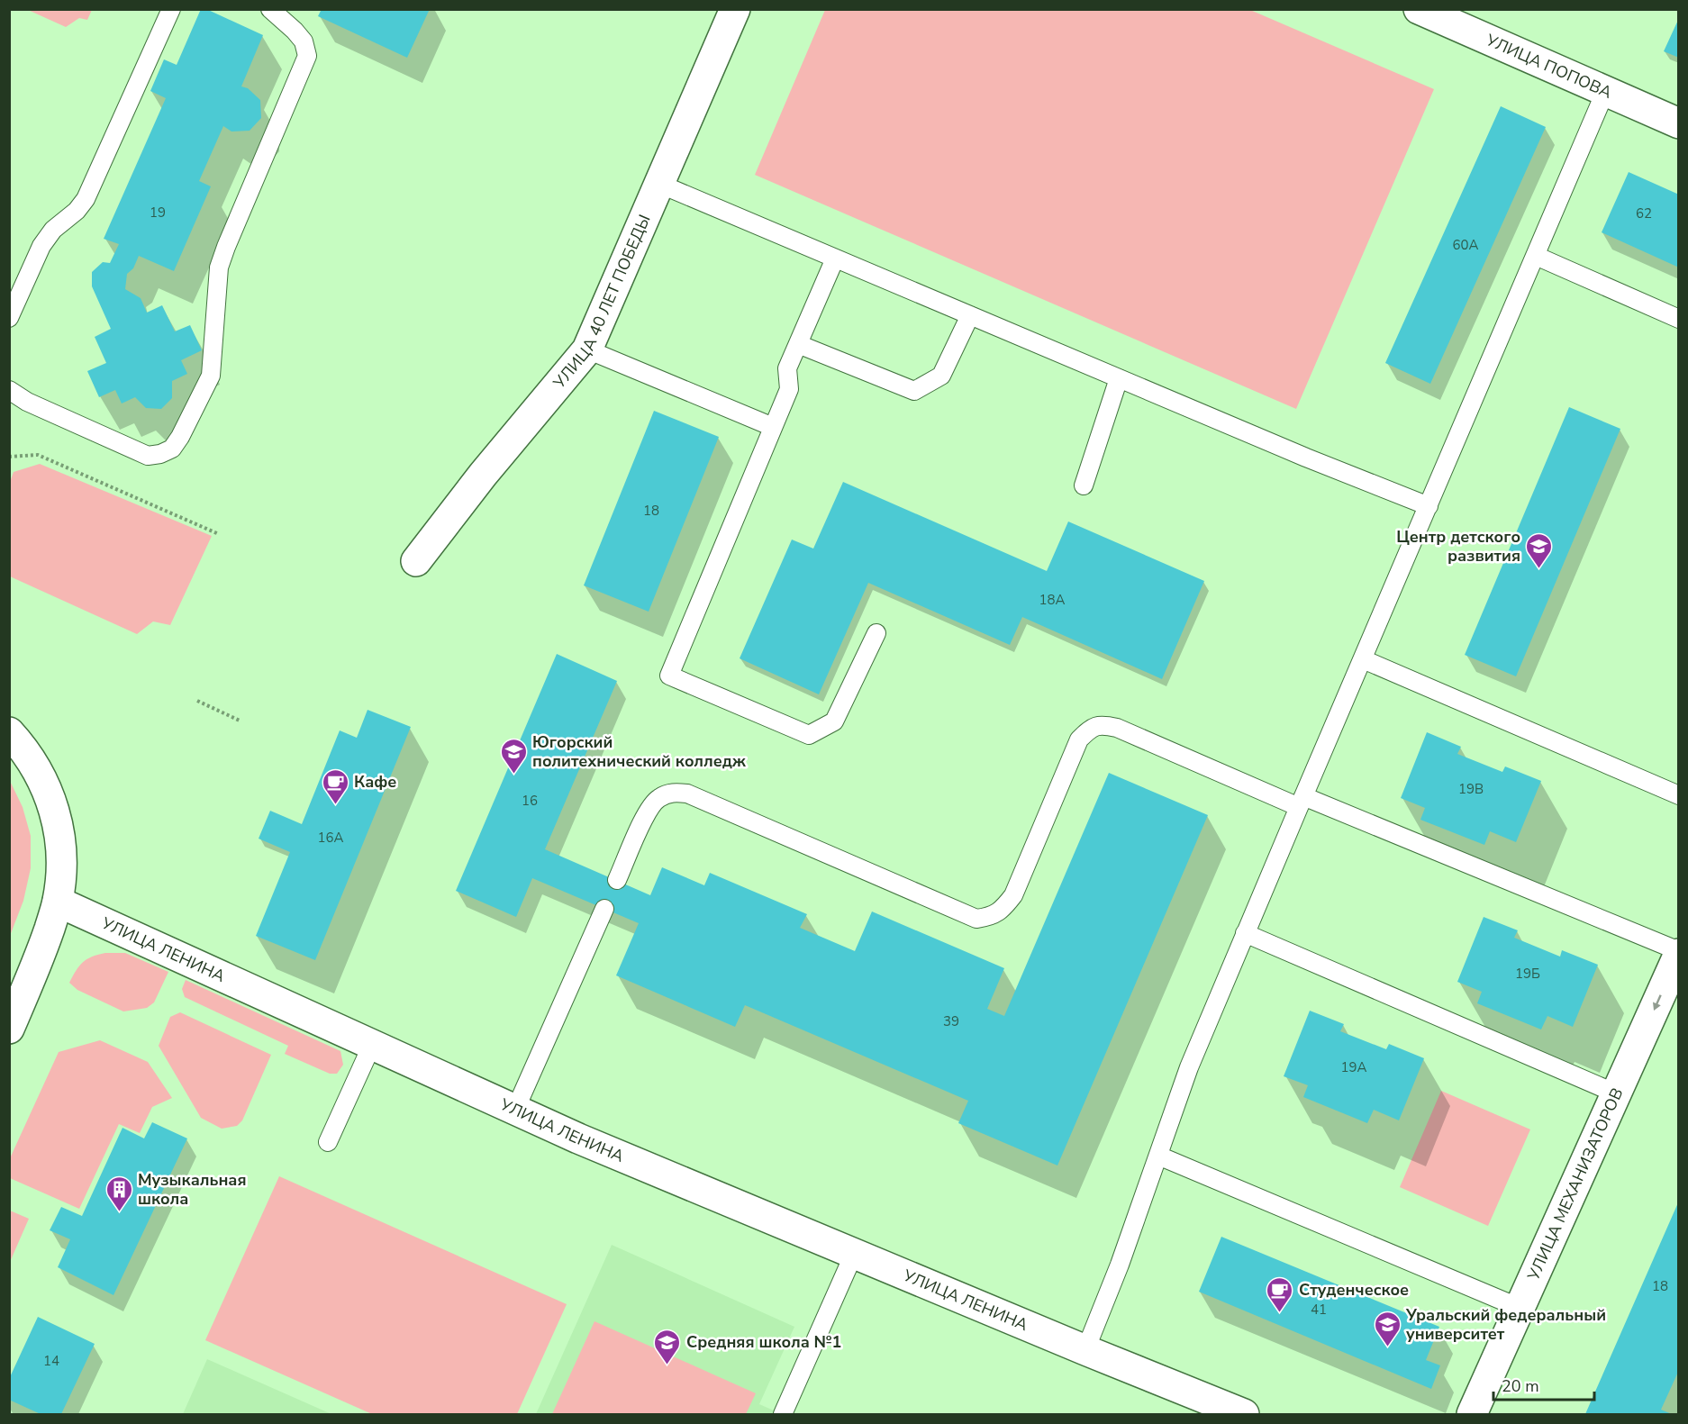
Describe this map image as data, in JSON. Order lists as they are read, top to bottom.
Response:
{
  "streets": {
    "street": [
      "УЛИЦА ПОПОВА",
      "УЛИЦА 40 ЛЕТ ПОБЕДЫ",
      "УЛИЦА ЛЕНИНА",
      "УЛИЦА МЕХАНИЗАТОРОВ"
    ]
  },
  "places": {
    "school or university": [
      "Центр детского развития",
      "Югорский политехнический колледж",
      "Уральский федеральный университет",
      "Средняя школа №1"
    ],
    "cafe": ["Кафе", "Студенческое"],
    "building": ["Музыкальная школа"]
  },
  "house_numbers": [
    "19",
    "62",
    "60А",
    "18",
    "18А",
    "19В",
    "16",
    "16А",
    "19Б",
    "39",
    "19А",
    "18",
    "41",
    "14"
  ],
  "scale_bar": "20 m"
}
